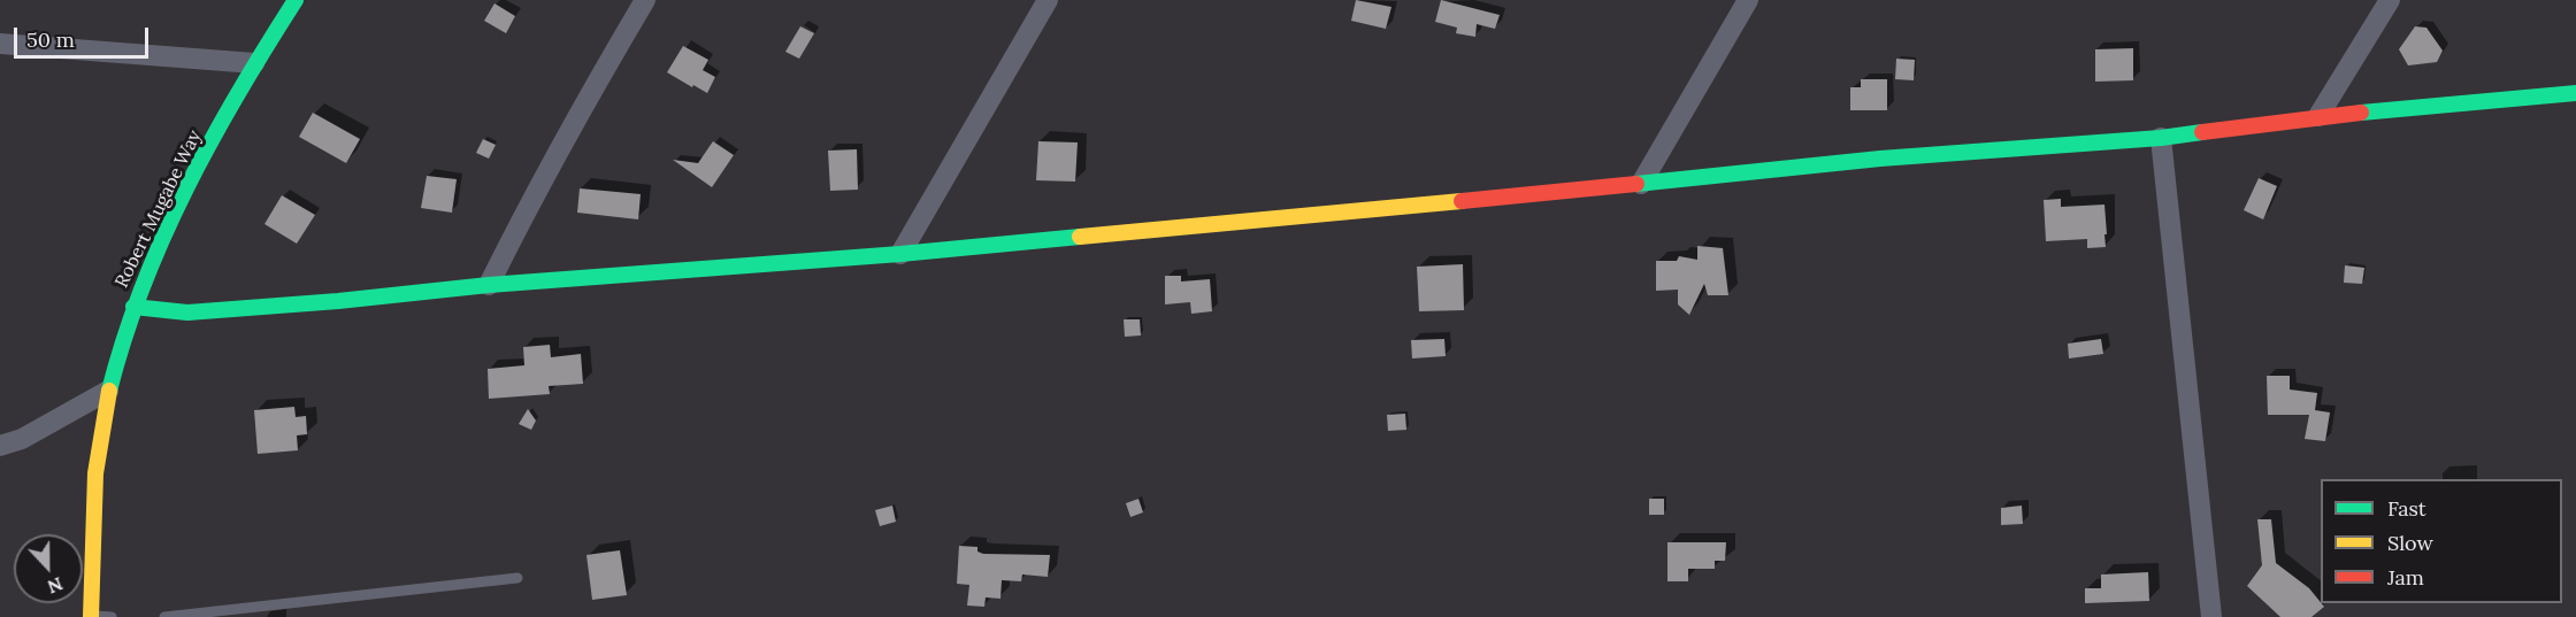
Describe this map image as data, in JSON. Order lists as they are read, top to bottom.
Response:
{
  "streets": {
    "street": ["Robert Mugabe Way"]
  },
  "legend": ["Fast", "Slow", "Jam"],
  "scale_bar": "50 m",
  "north": "bottom"
}
